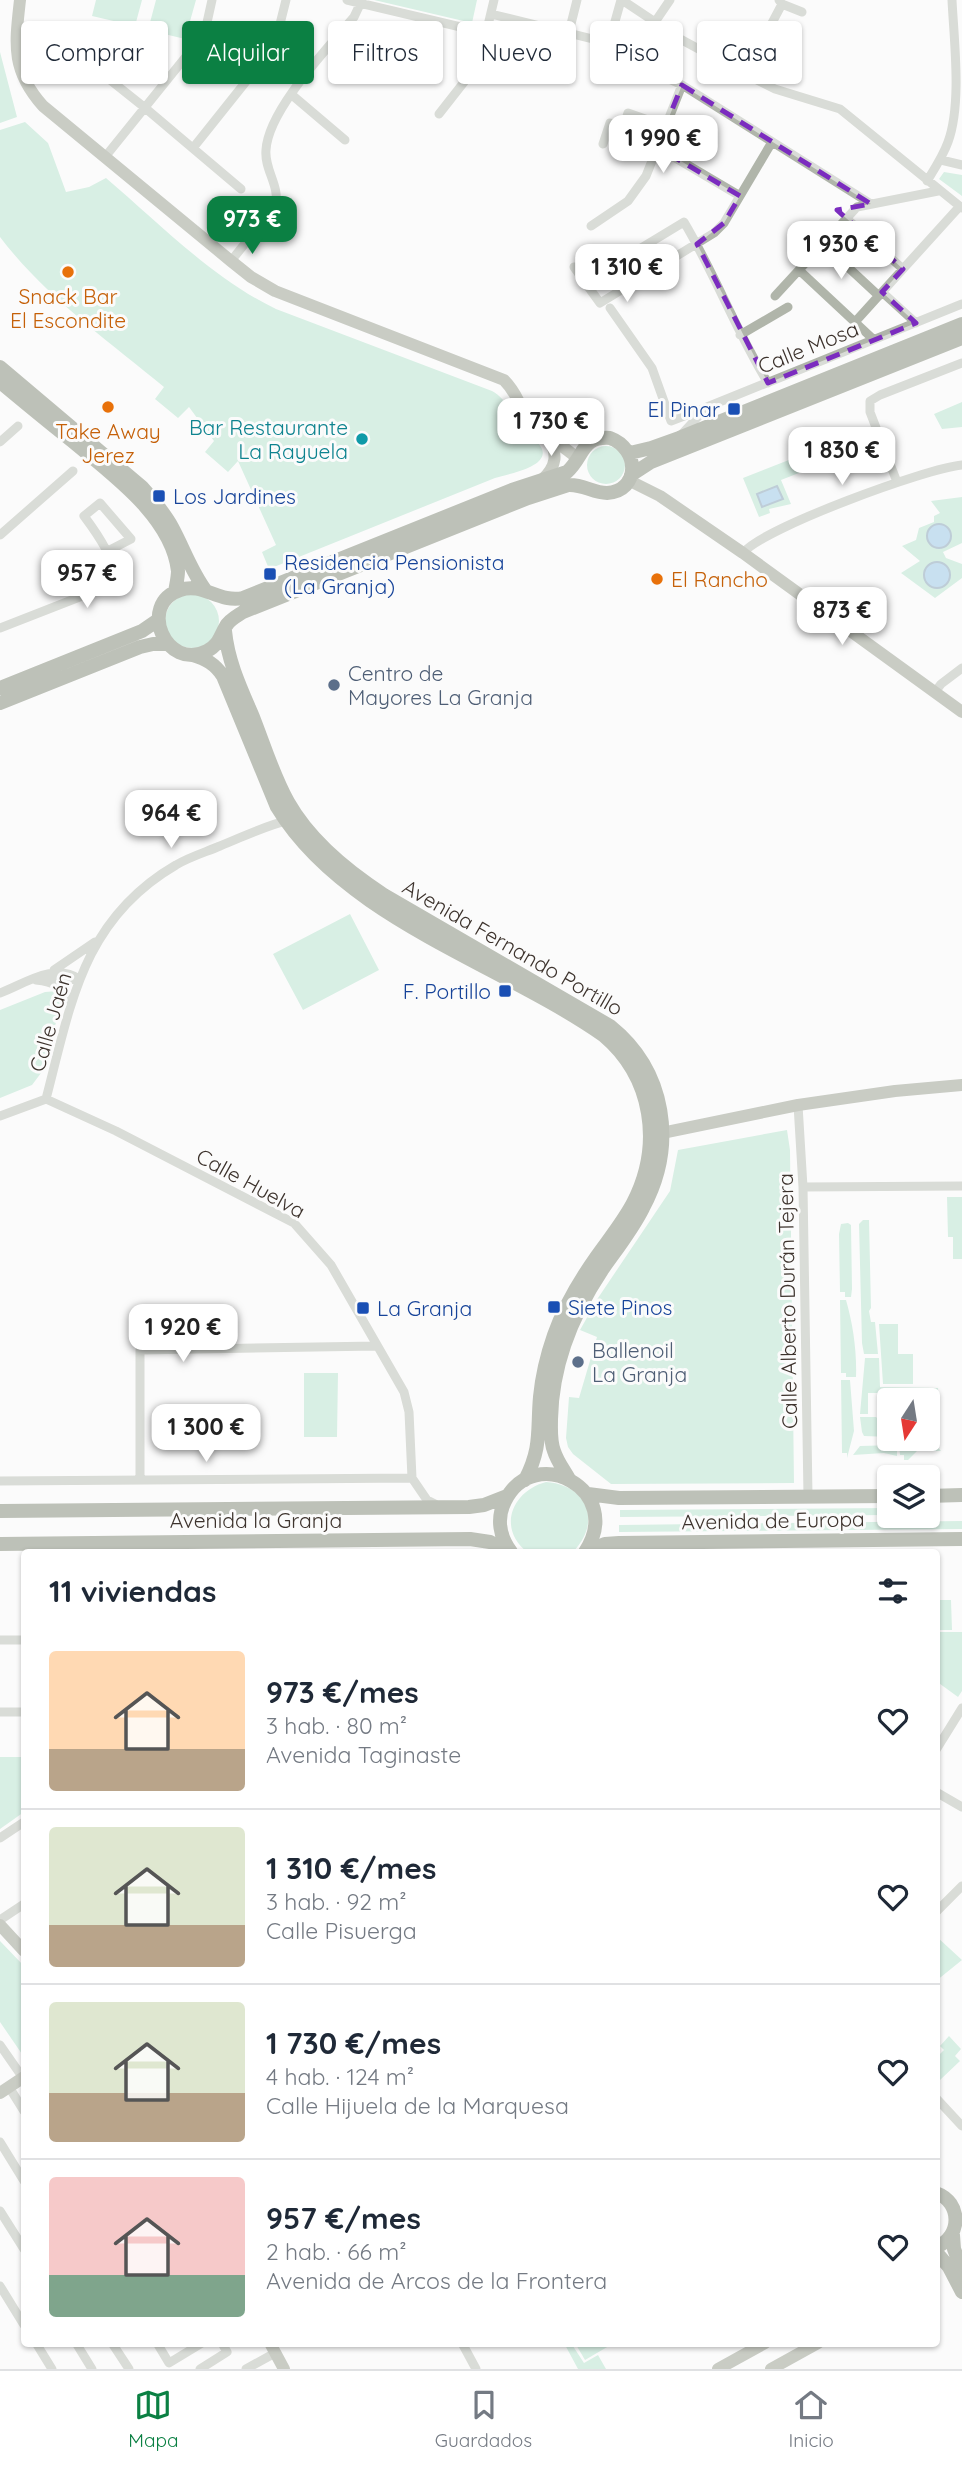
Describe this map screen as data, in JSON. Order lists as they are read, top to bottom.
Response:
{
  "streets": {
    "main road": ["Avenida Fernando Portillo", "Avenida la Granja", "Avenida de Europa"],
    "street": [
      "Calle Mosa",
      "Calle Jaén",
      "Calle Huelva",
      "Calle Alberto Durán Tejera"
    ]
  },
  "crossings": [
    ["Avenida Fernando Portillo", "Calle Jaén"],
    ["Calle Jaén", "Calle Huelva"],
    ["Calle Alberto Durán Tejera", "Avenida de Europa"]
  ],
  "places": {
    "other": [
      "Snack Bar El Escondite",
      "Take Away Jerez",
      "Bar Restaurante La Rayuela",
      "El Rancho",
      "Centro de Mayores La Granja",
      "Ballenoil La Granja"
    ],
    "transit": [
      "El Pinar",
      "Los Jardines",
      "Residencia Pensionista (La Granja)",
      "F. Portillo",
      "Siete Pinos",
      "La Granja"
    ]
  },
  "north": "bottom",
  "page": {
    "chip": [
      "Comprar",
      "Alquilar",
      "Filtros",
      "Nuevo",
      "Piso",
      "Casa"
    ],
    "price": [
      "1 990 €",
      "973 €",
      "1 930 €",
      "1 310 €",
      "1 730 €",
      "1 830 €",
      "957 €",
      "873 €",
      "964 €",
      "1 920 €",
      "1 300 €"
    ],
    "heading": "11 viviendas",
    "list": [
      {
        "name": "973 €/mes",
        "note": "3 hab. · 80 m² · Avenida Taginaste"
      },
      {
        "name": "1 310 €/mes",
        "note": "3 hab. · 92 m² · Calle Pisuerga"
      },
      {
        "name": "1 730 €/mes",
        "note": "4 hab. · 124 m² · Calle Hijuela de la Marquesa"
      },
      {
        "name": "957 €/mes",
        "note": "2 hab. · 66 m² · Avenida de Arcos de la Frontera"
      }
    ],
    "tabs": ["Mapa", "Guardados", "Inicio"]
  }
}
